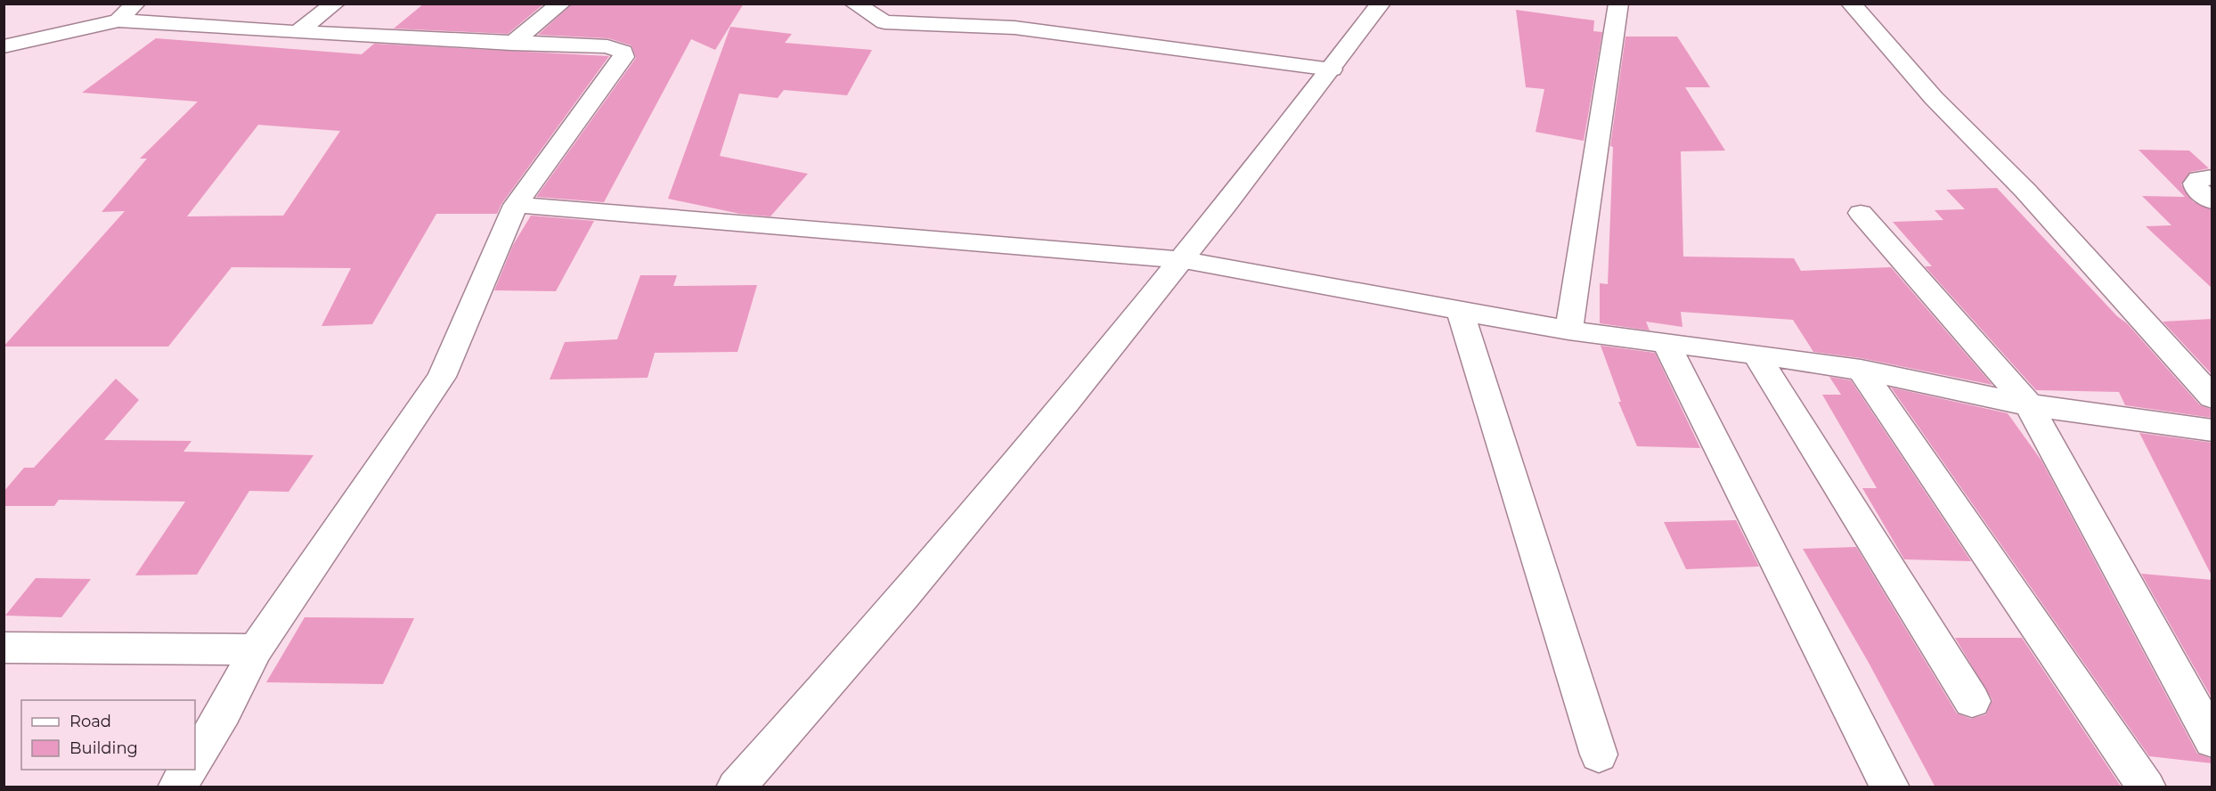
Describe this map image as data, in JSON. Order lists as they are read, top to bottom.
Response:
{
  "legend": ["Road", "Building"]
}
